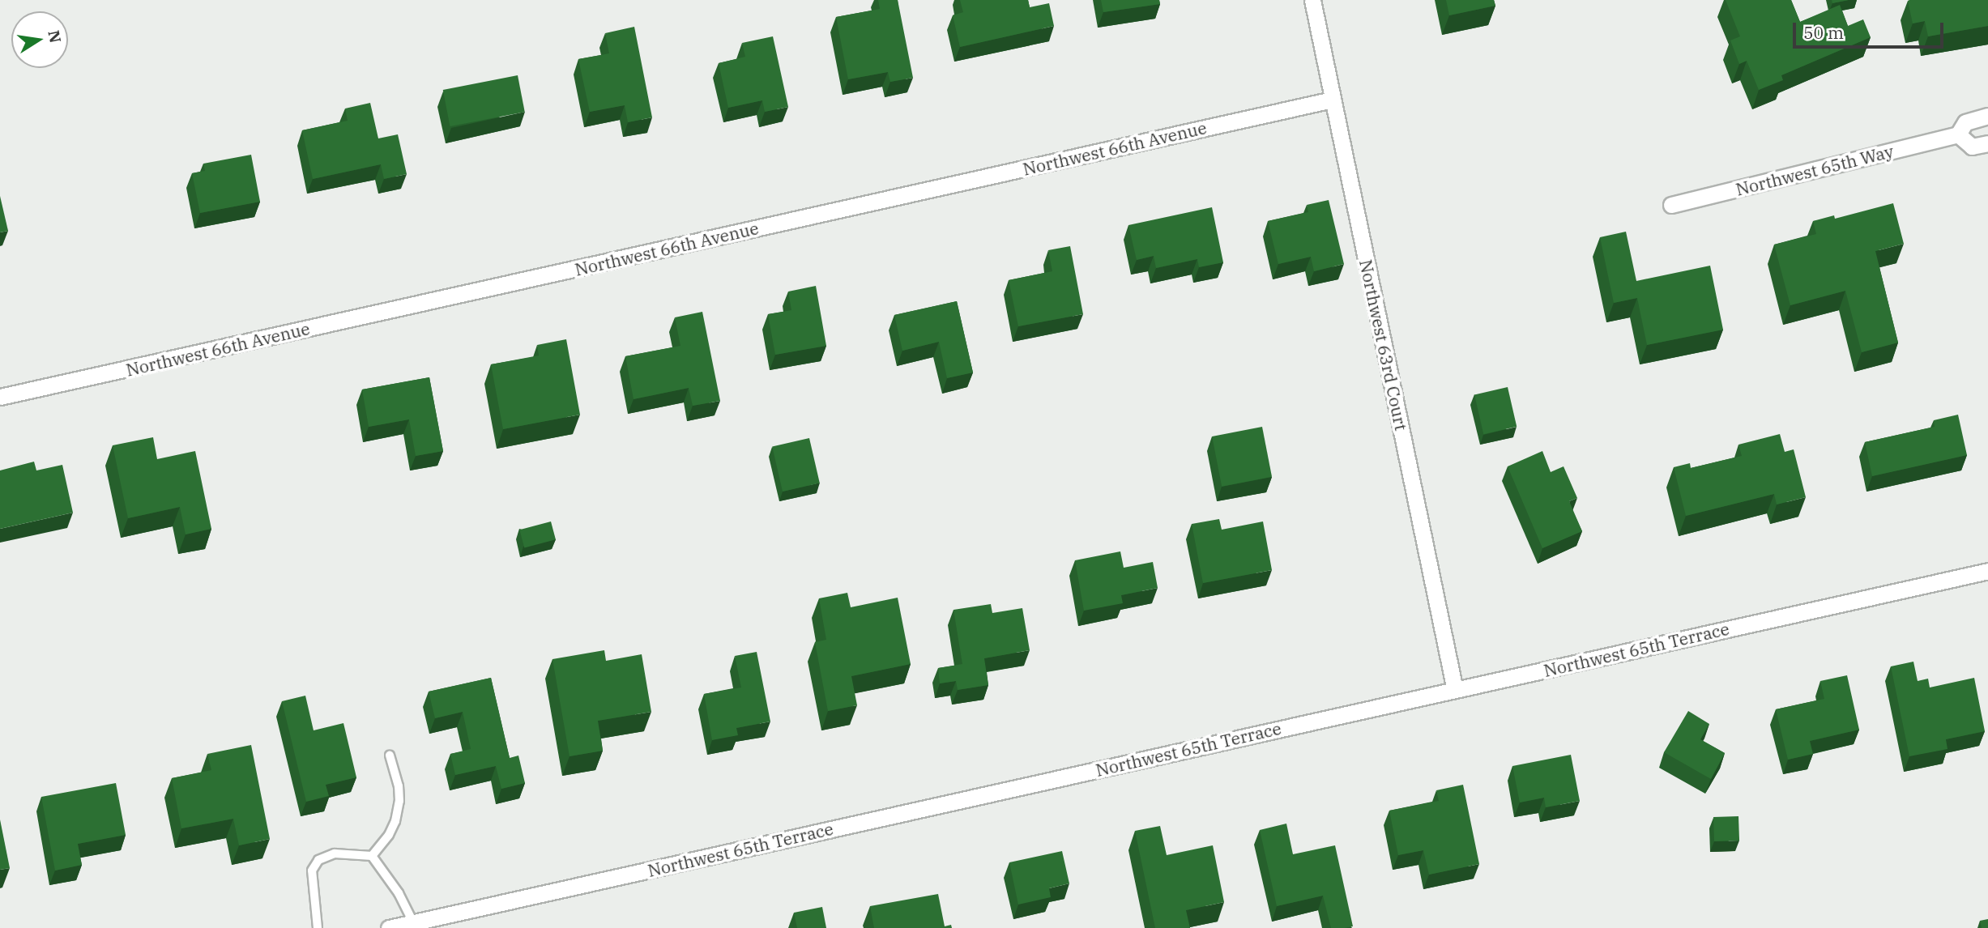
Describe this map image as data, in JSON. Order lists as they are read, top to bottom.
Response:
{
  "streets": {
    "street": [
      "Northwest 66th Avenue",
      "Northwest 65th Way",
      "Northwest 63rd Court",
      "Northwest 65th Terrace"
    ]
  },
  "crossings": [
    ["Northwest 66th Avenue", "Northwest 63rd Court"],
    ["Northwest 63rd Court", "Northwest 65th Terrace"]
  ],
  "scale_bar": "50 m",
  "north": "right"
}
